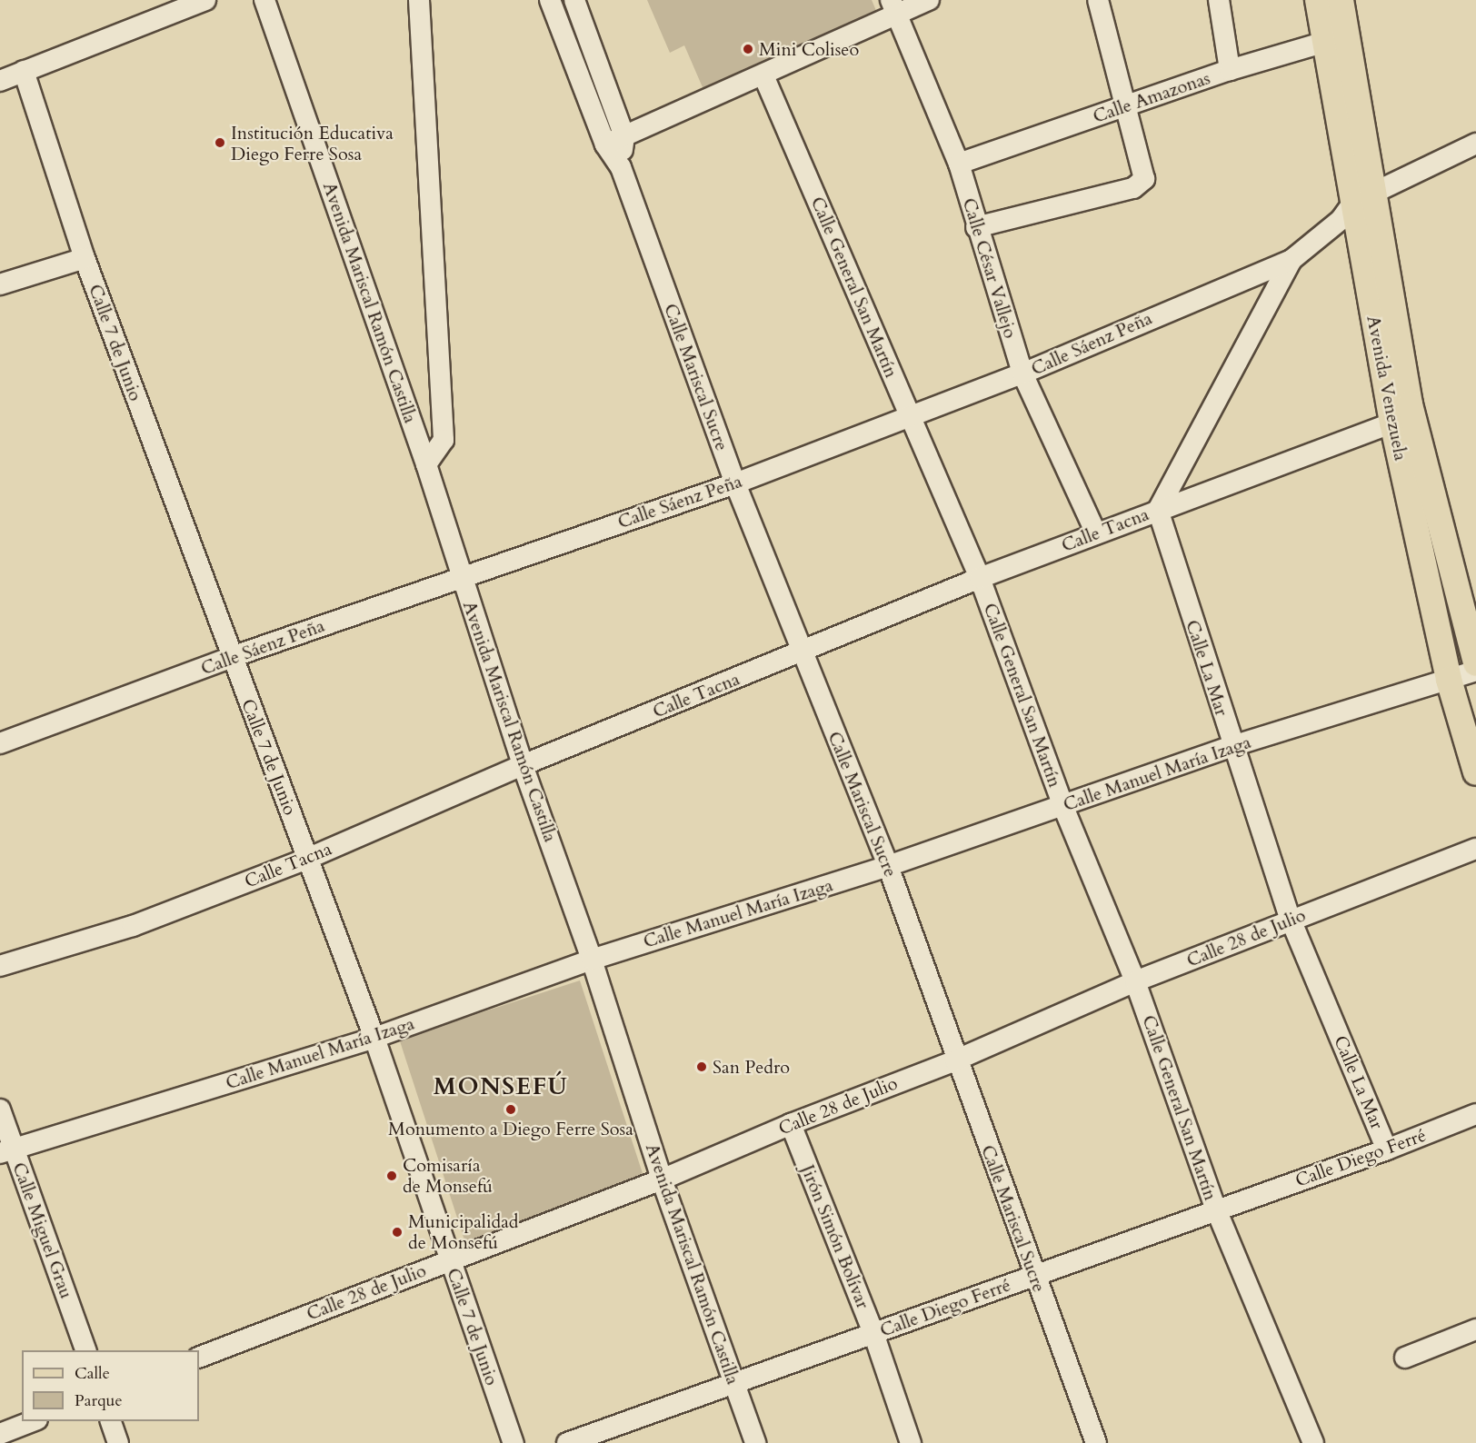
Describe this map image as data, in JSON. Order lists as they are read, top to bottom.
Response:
{
  "streets": {
    "main road": ["Avenida Venezuela"],
    "street": [
      "Calle Amazonas",
      "Calle César Vallejo",
      "Calle General San Martín",
      "Avenida Mariscal Ramón Castilla",
      "Calle 7 de Junio",
      "Calle Sáenz Peña",
      "Calle Mariscal Sucre",
      "Calle Tacna",
      "Calle La Mar",
      "Calle Manuel María Izaga",
      "Calle 28 de Julio",
      "Calle Diego Ferré",
      "Calle Miguel Grau",
      "Jirón Simón Bolívar"
    ]
  },
  "crossings": [
    ["Calle Amazonas", "Calle César Vallejo"],
    ["Calle Amazonas", "Avenida Venezuela"],
    ["Calle César Vallejo", "Calle Sáenz Peña"],
    ["Calle César Vallejo", "Calle Tacna"],
    ["Calle General San Martín", "Calle Sáenz Peña"],
    ["Calle General San Martín", "Calle Tacna"],
    ["Calle General San Martín", "Calle Manuel María Izaga"],
    ["Calle General San Martín", "Calle 28 de Julio"],
    ["Calle General San Martín", "Calle Diego Ferré"],
    ["Avenida Mariscal Ramón Castilla", "Calle Sáenz Peña"],
    ["Avenida Mariscal Ramón Castilla", "Calle Tacna"],
    ["Avenida Mariscal Ramón Castilla", "Calle Manuel María Izaga"],
    ["Avenida Mariscal Ramón Castilla", "Calle 28 de Julio"],
    ["Avenida Mariscal Ramón Castilla", "Calle Diego Ferré"],
    ["Calle 7 de Junio", "Calle Sáenz Peña"],
    ["Calle 7 de Junio", "Calle Tacna"],
    ["Calle 7 de Junio", "Calle Manuel María Izaga"],
    ["Calle 7 de Junio", "Calle 28 de Julio"],
    ["Calle Sáenz Peña", "Calle Mariscal Sucre"],
    ["Calle Sáenz Peña", "Avenida Venezuela"],
    ["Calle Mariscal Sucre", "Calle Tacna"],
    ["Calle Mariscal Sucre", "Calle Manuel María Izaga"],
    ["Calle Mariscal Sucre", "Calle 28 de Julio"],
    ["Calle Mariscal Sucre", "Calle Diego Ferré"],
    ["Avenida Venezuela", "Calle Tacna"],
    ["Avenida Venezuela", "Calle Manuel María Izaga"],
    ["Calle Tacna", "Calle La Mar"],
    ["Calle La Mar", "Calle Manuel María Izaga"],
    ["Calle La Mar", "Calle 28 de Julio"],
    ["Calle La Mar", "Calle Diego Ferré"],
    ["Calle Manuel María Izaga", "Calle Miguel Grau"],
    ["Calle 28 de Julio", "Jirón Simón Bolívar"],
    ["Calle Diego Ferré", "Jirón Simón Bolívar"]
  ],
  "districts": ["MONSEFÚ"],
  "places": [
    "Mini Coliseo",
    "Institución Educativa Diego Ferre Sosa",
    "San Pedro",
    "Monumento a Diego Ferre Sosa",
    "Comisaría de Monsefú",
    "Municipalidad de Monsefú"
  ],
  "legend": ["Calle", "Parque"]
}
